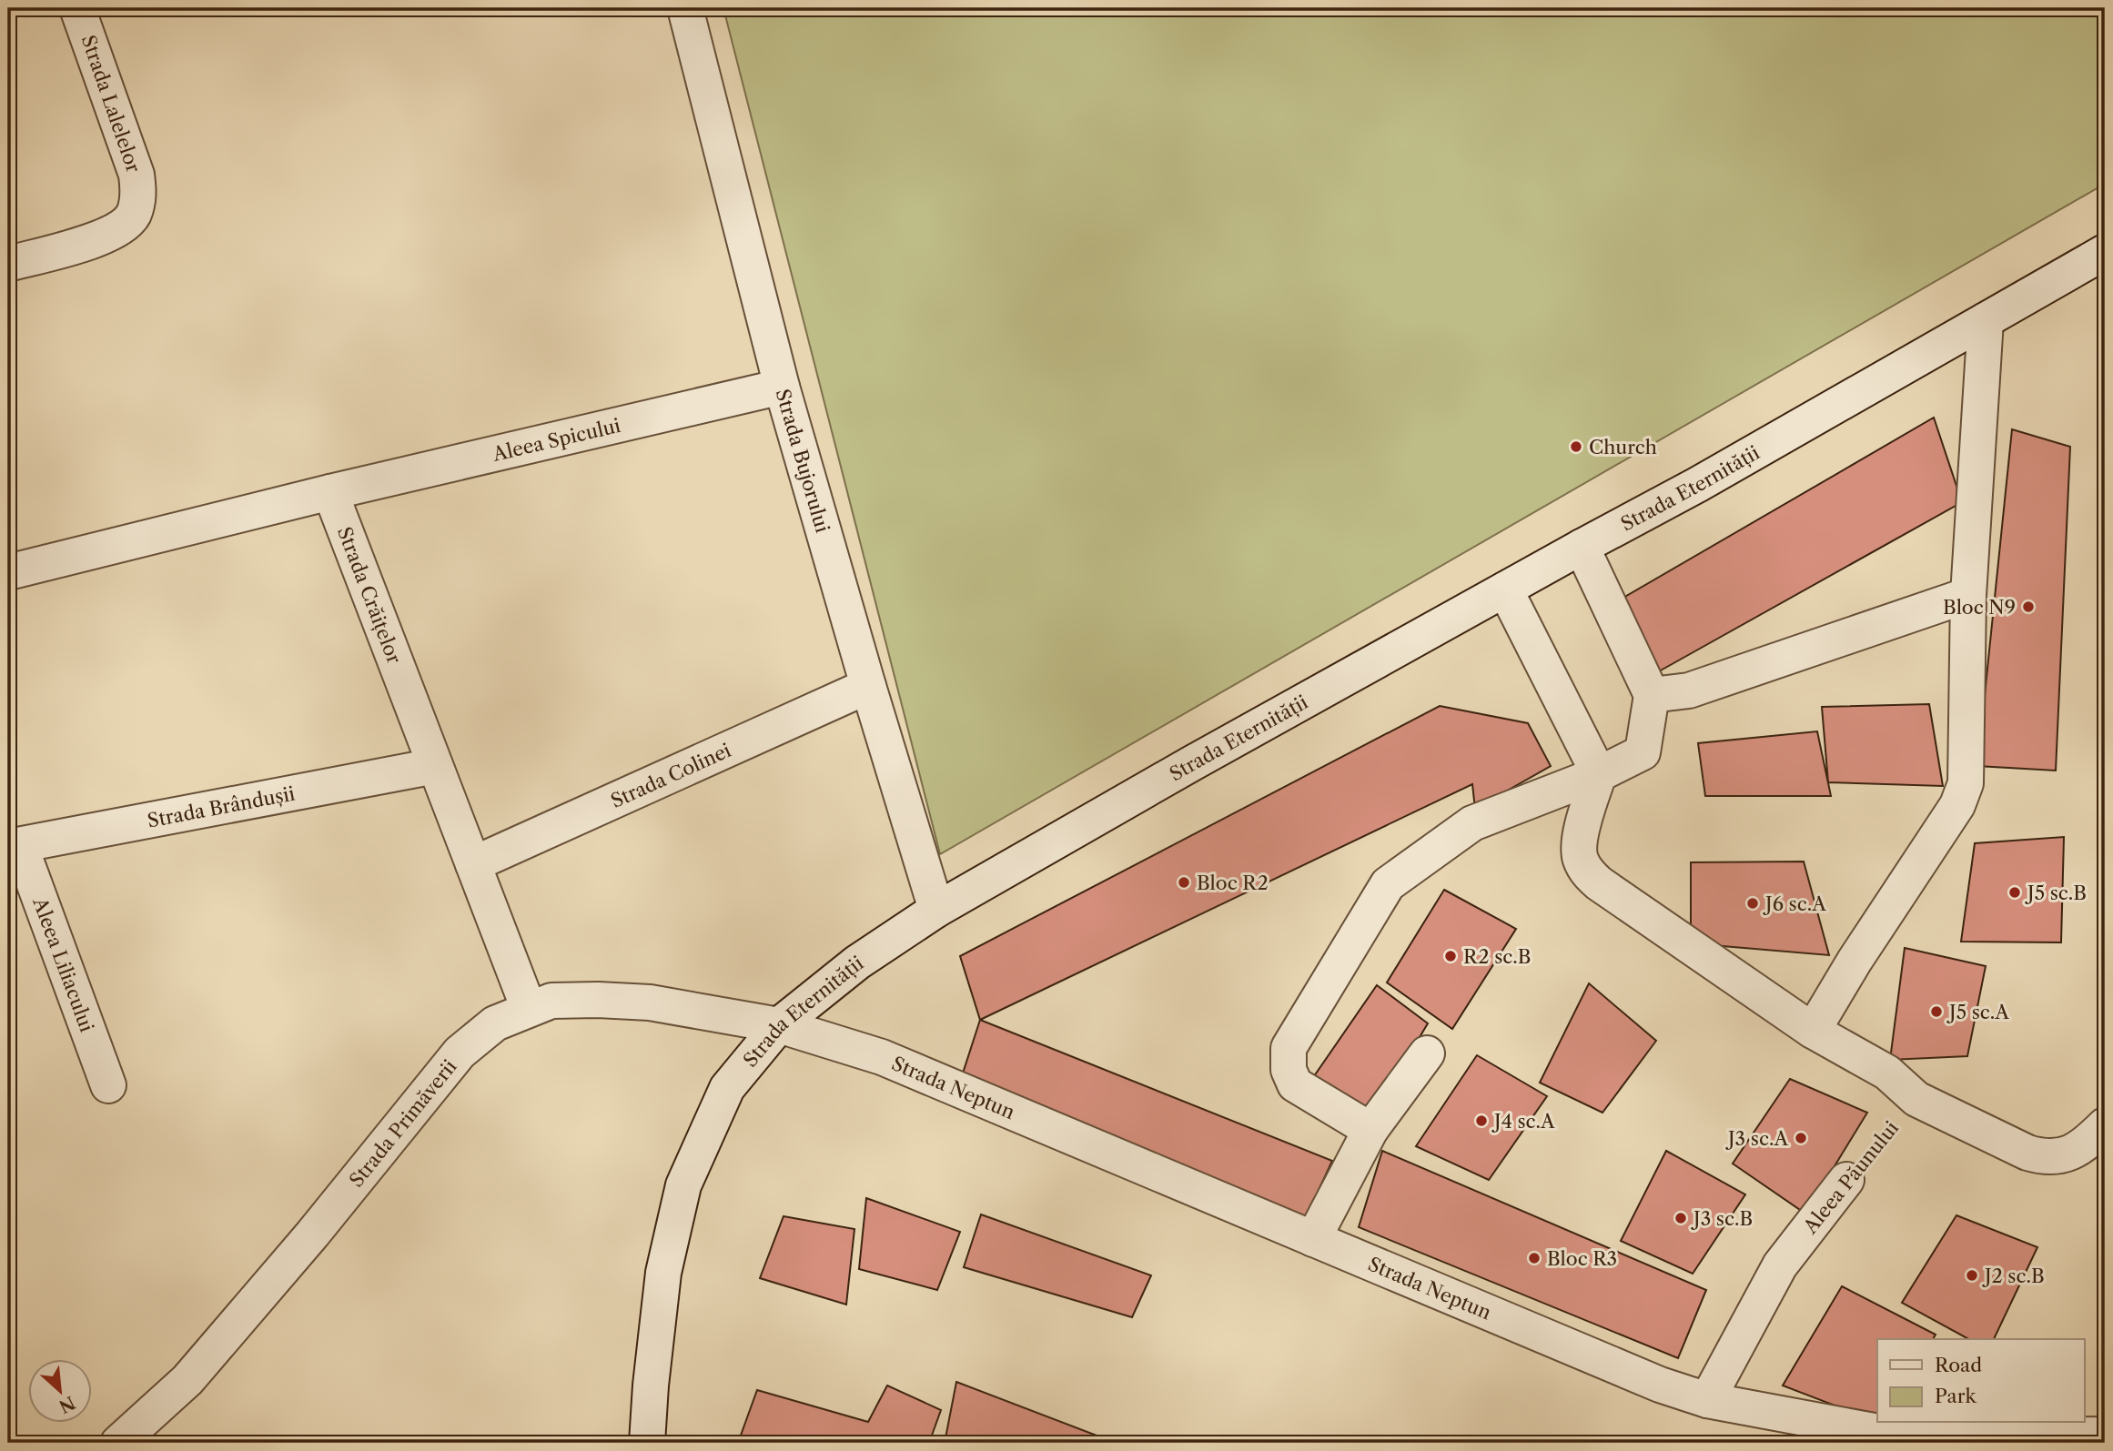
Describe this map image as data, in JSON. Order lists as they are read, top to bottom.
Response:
{
  "streets": {
    "street": [
      "Strada Lalelelor",
      "Aleea Spicului",
      "Strada Bujorului",
      "Strada Eternității",
      "Strada Crăițelor",
      "Strada Colinei",
      "Strada Brândușii",
      "Aleea Liliacului",
      "Strada Neptun",
      "Strada Primăverii",
      "Aleea Păunului"
    ]
  },
  "crossings": [
    ["Aleea Spicului", "Strada Bujorului"],
    ["Aleea Spicului", "Strada Crăițelor"],
    ["Strada Bujorului", "Strada Eternității"],
    ["Strada Bujorului", "Strada Colinei"],
    ["Strada Eternității", "Strada Neptun"],
    ["Strada Eternității", "Strada Primăverii"],
    ["Strada Crăițelor", "Strada Colinei"],
    ["Strada Crăițelor", "Strada Brândușii"],
    ["Strada Crăițelor", "Strada Primăverii"],
    ["Strada Brândușii", "Aleea Liliacului"],
    ["Strada Neptun", "Strada Primăverii"],
    ["Strada Neptun", "Aleea Păunului"]
  ],
  "places": [
    "Church",
    "Bloc N9",
    "Bloc R2",
    "J5 sc.B",
    "J6 sc.A",
    "R2 sc.B",
    "J5 sc.A",
    "J4 sc.A",
    "J3 sc.A",
    "J3 sc.B",
    "Bloc R3",
    "J2 sc.B"
  ],
  "legend": ["Road", "Park"],
  "north": "bottom right"
}
